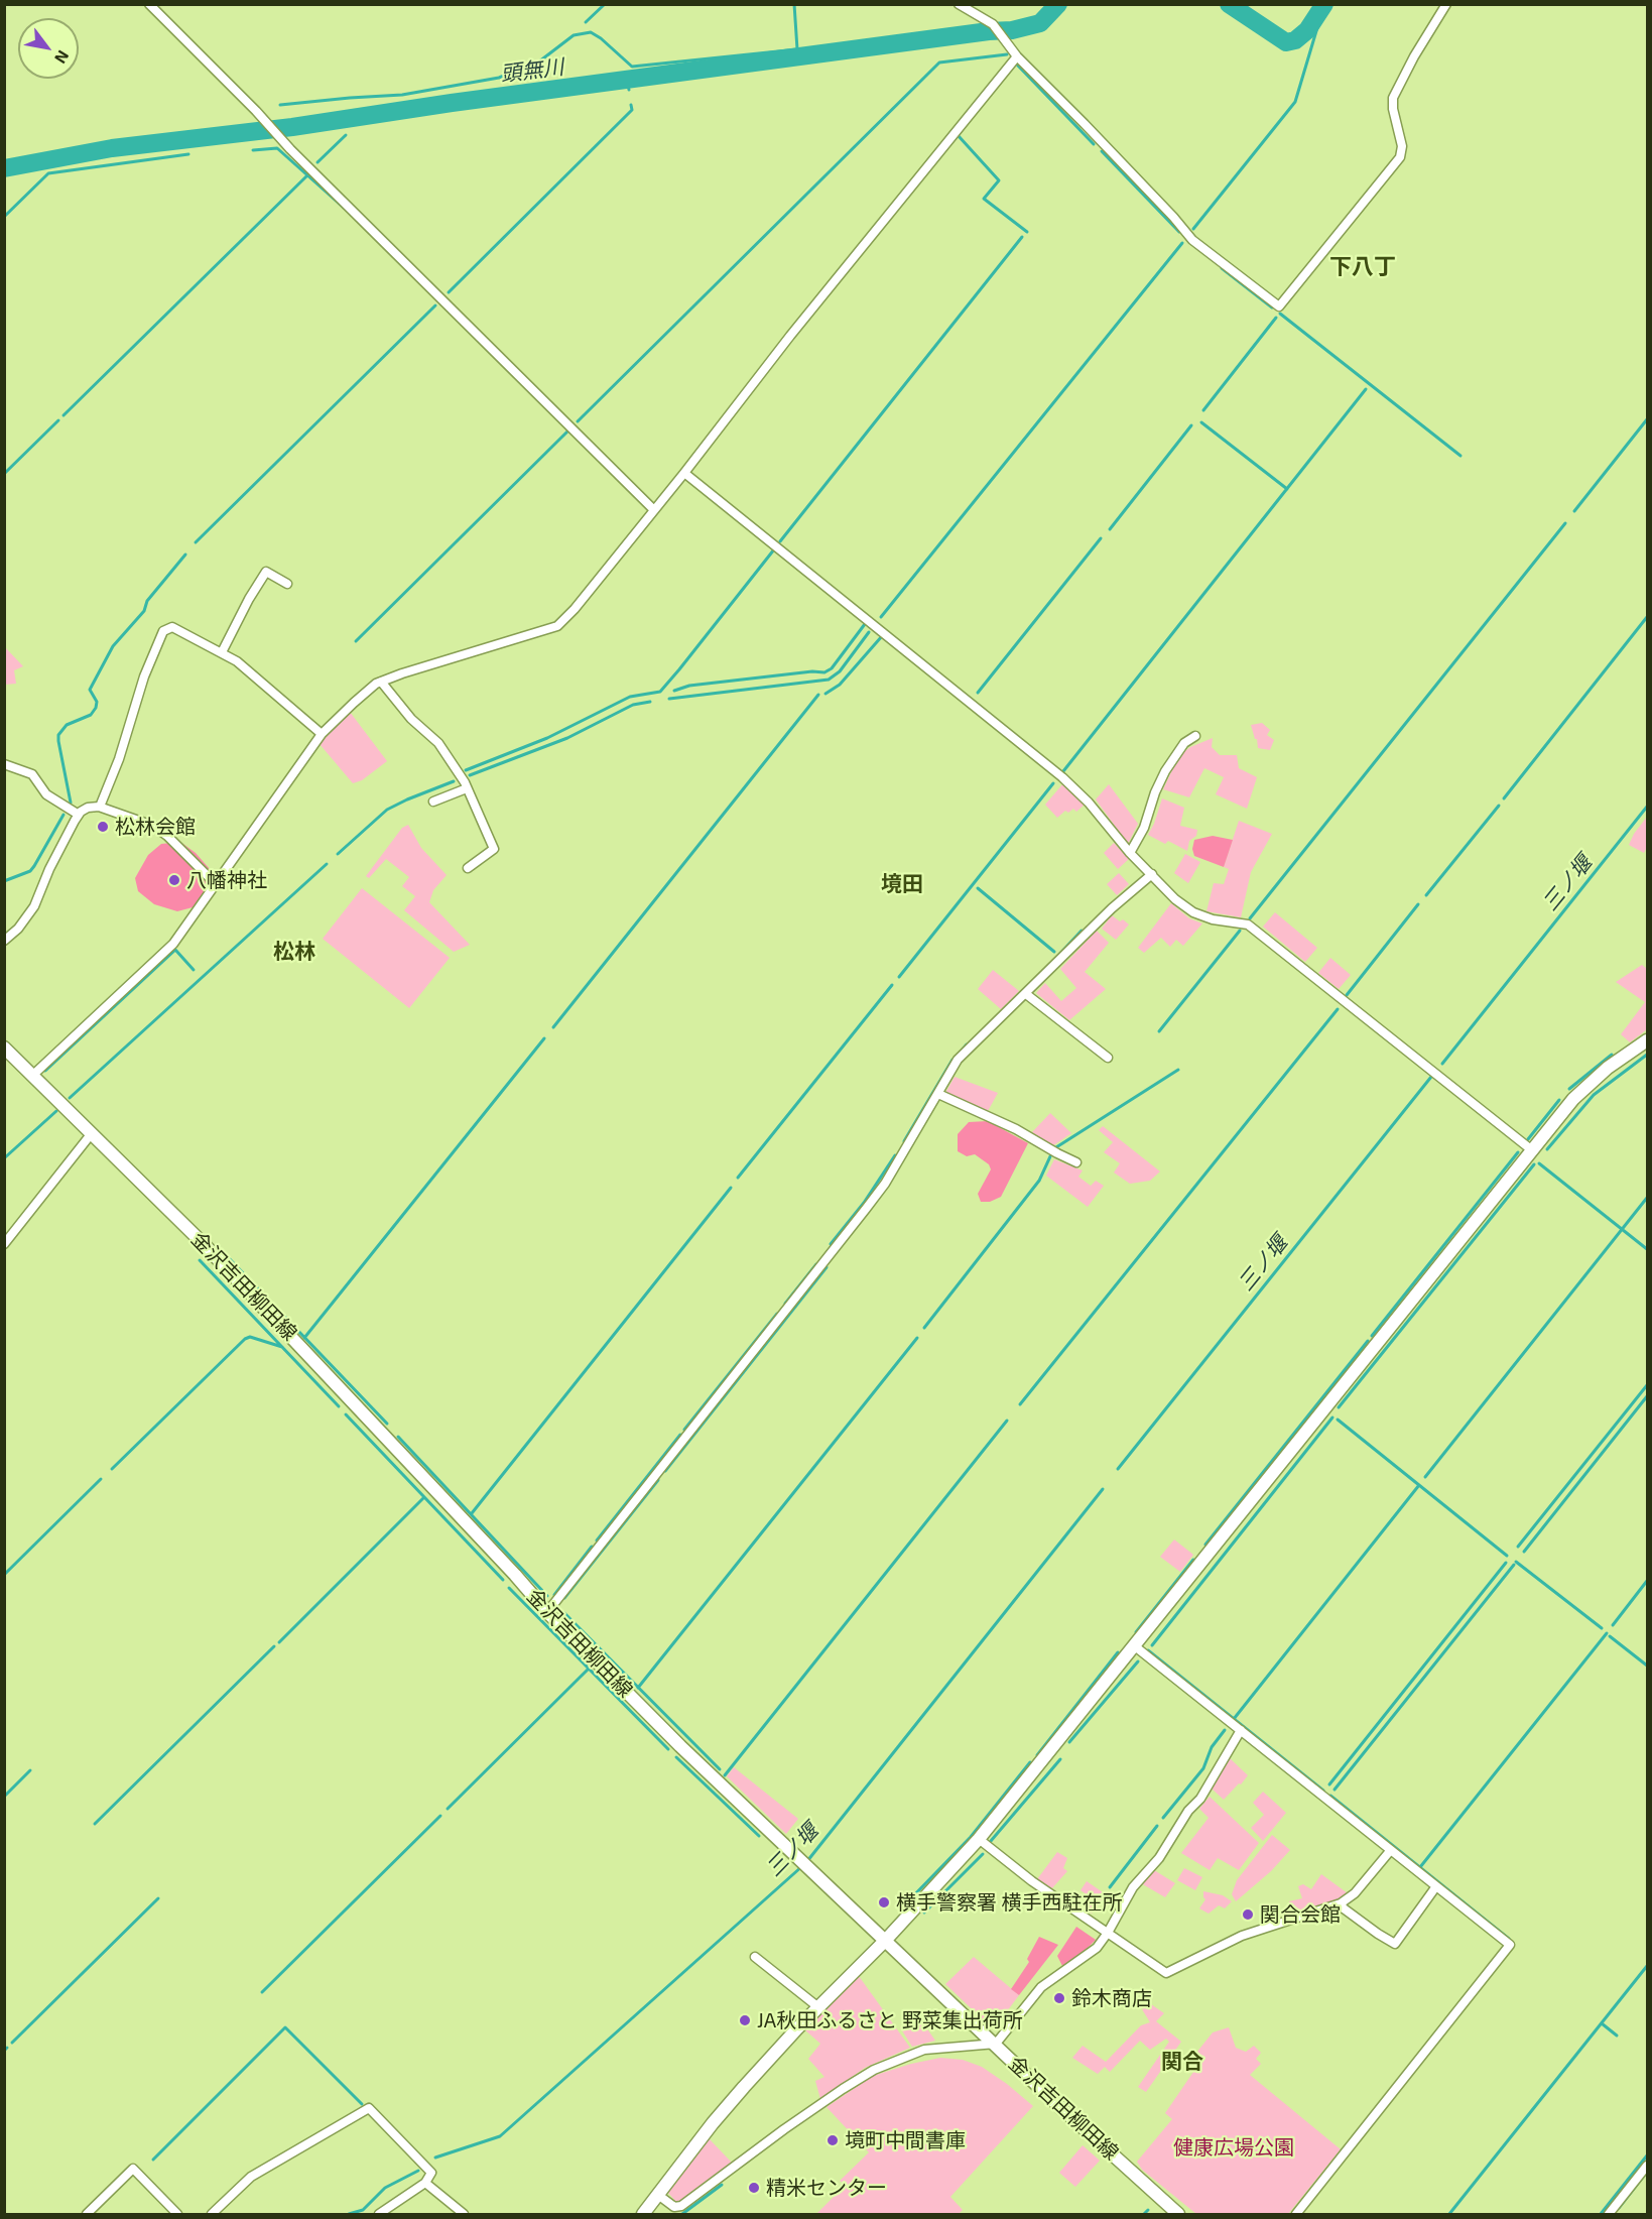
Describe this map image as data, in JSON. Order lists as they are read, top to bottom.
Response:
{
  "streets": {
    "main road": ["金沢吉田柳田線"]
  },
  "districts": [
    "下八丁",
    "境田",
    "松林",
    "関合"
  ],
  "water": ["頭無川", "三ノ堰"],
  "parks": ["健康広場公園"],
  "places": [
    "松林会館",
    "八幡神社",
    "横手警察署 横手西駐在所",
    "関合会館",
    "鈴木商店",
    "JA秋田ふるさと 野菜集出荷所",
    "境町中間書庫",
    "精米センター"
  ],
  "north": "bottom right"
}
